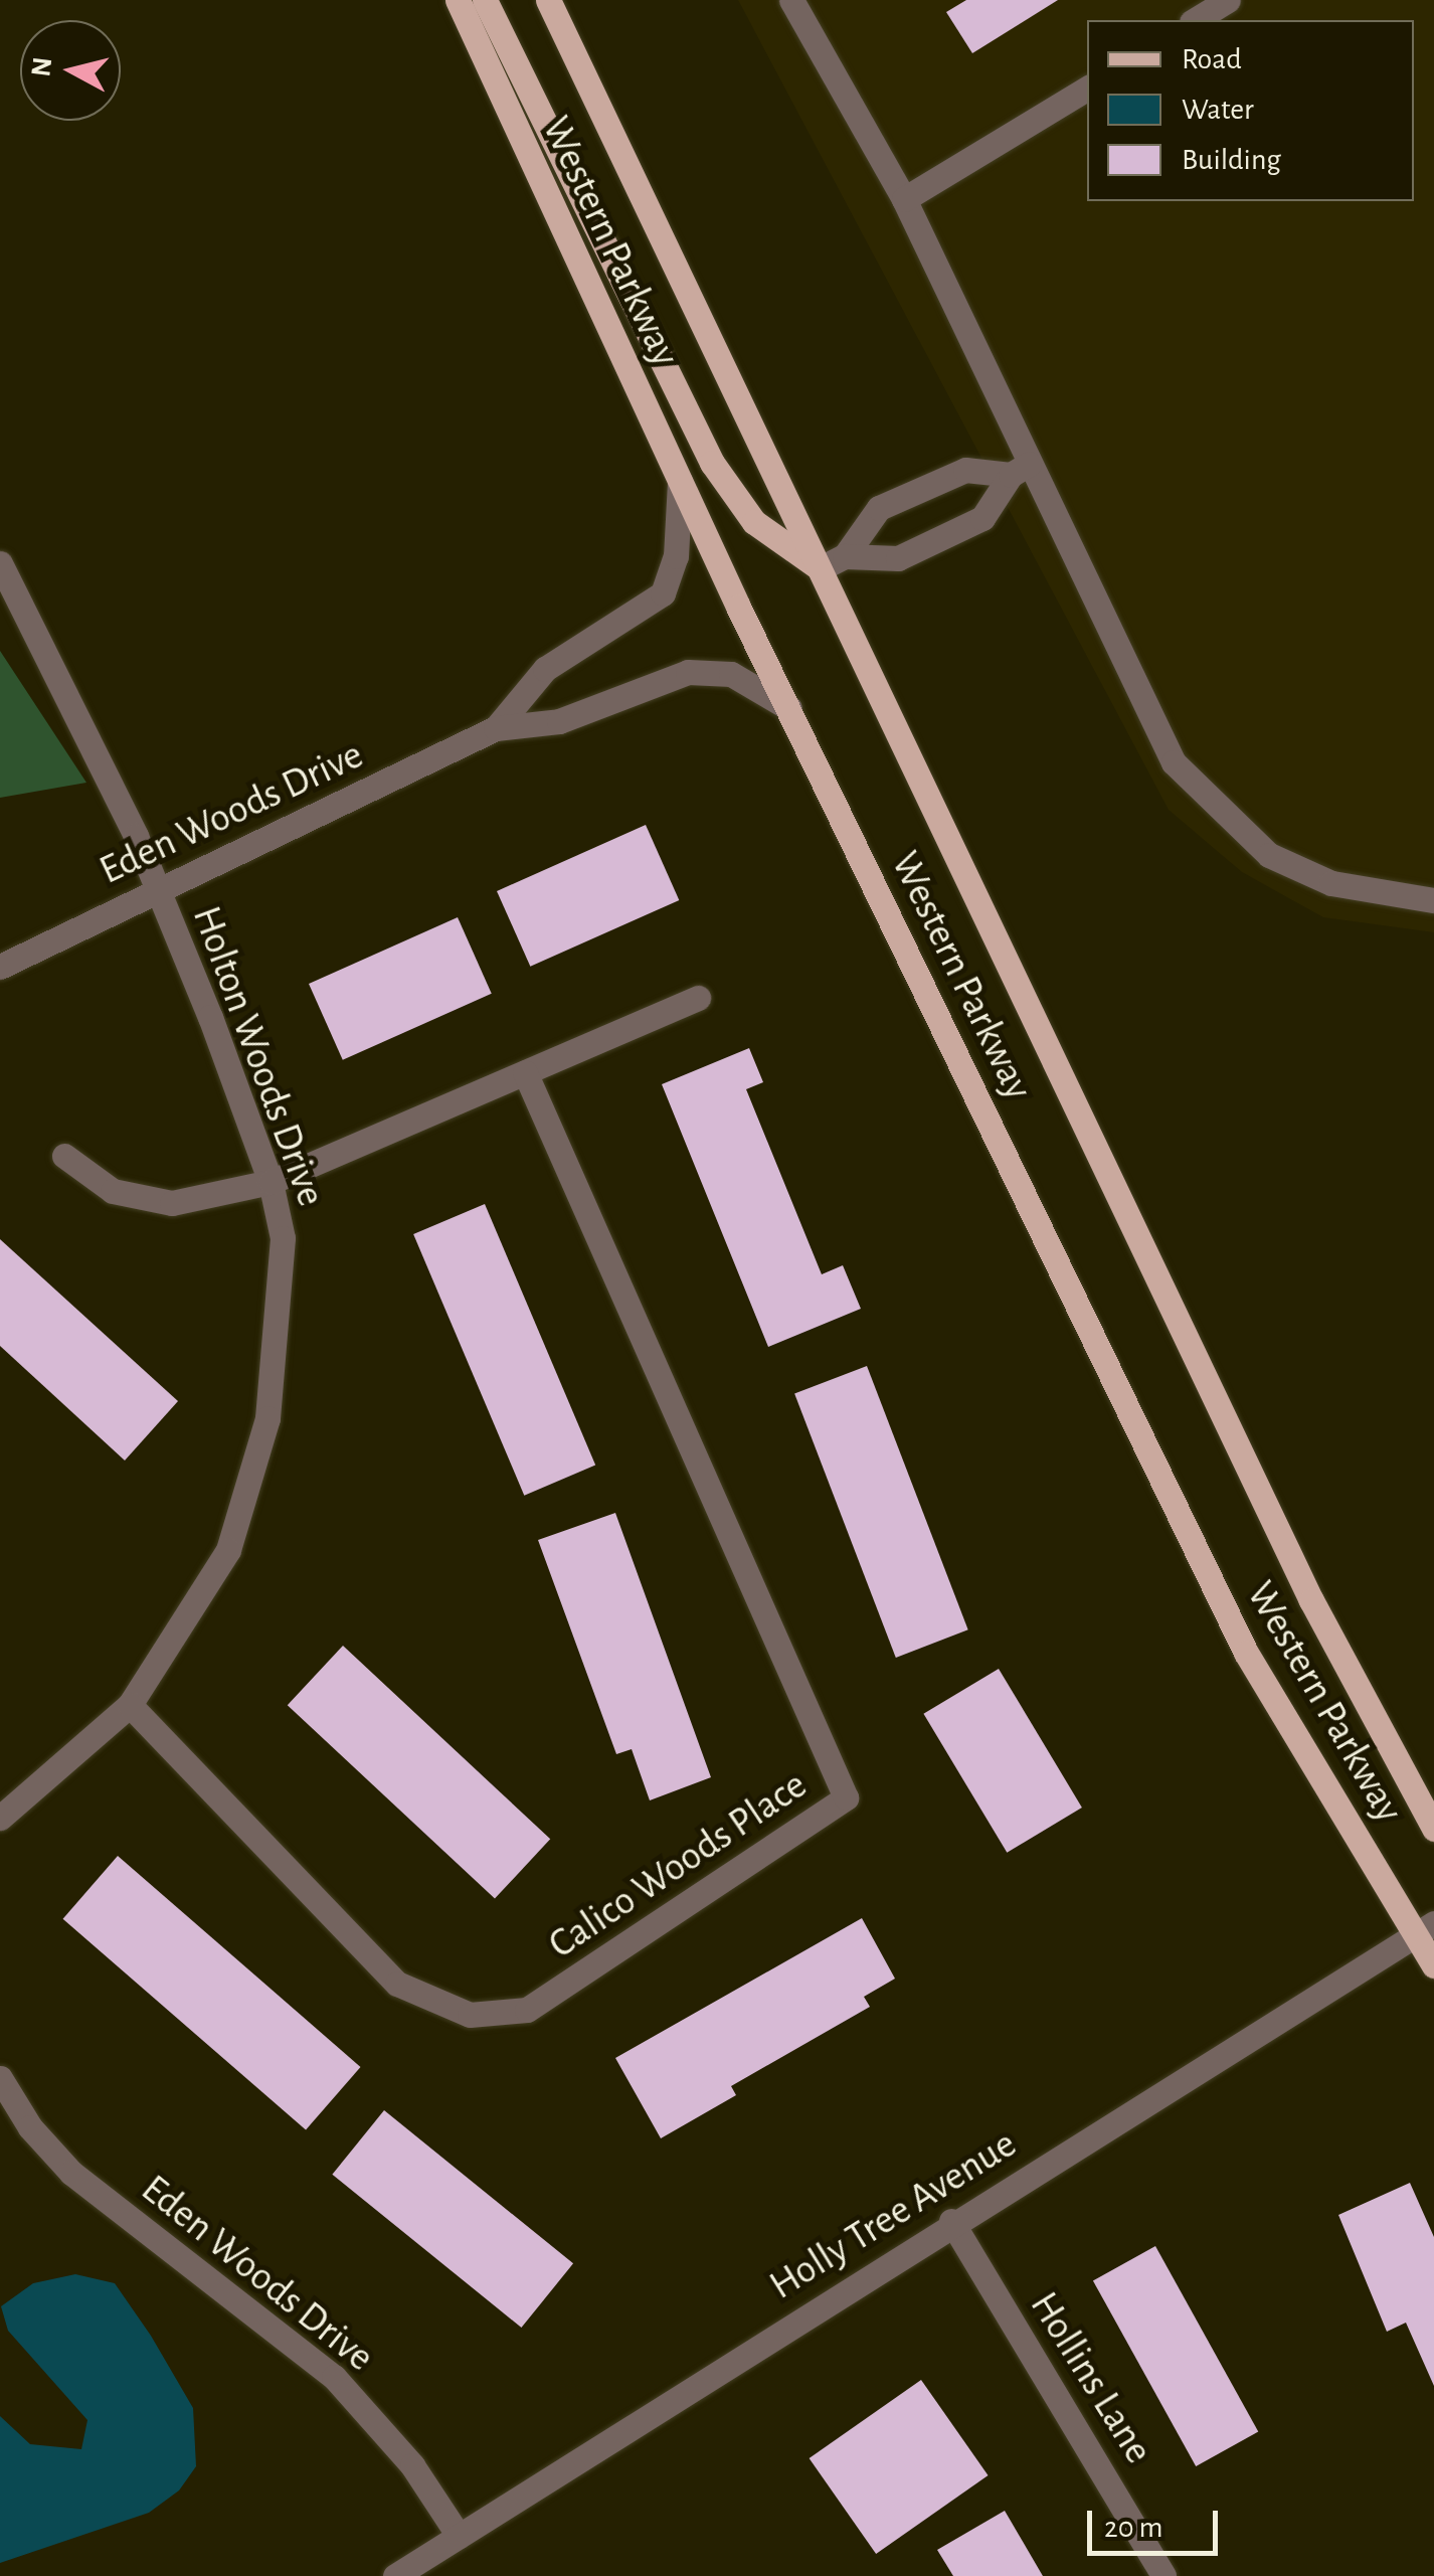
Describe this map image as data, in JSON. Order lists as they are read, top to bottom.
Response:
{
  "streets": {
    "main road": ["Western Parkway"],
    "street": [
      "Eden Woods Drive",
      "Holton Woods Drive",
      "Calico Woods Place",
      "Holly Tree Avenue",
      "Hollins Lane"
    ]
  },
  "crossings": [
    ["Western Parkway", "Eden Woods Drive"],
    ["Western Parkway", "Holly Tree Avenue"],
    ["Eden Woods Drive", "Holton Woods Drive"],
    ["Eden Woods Drive", "Holly Tree Avenue"],
    ["Holton Woods Drive", "Calico Woods Place"],
    ["Holly Tree Avenue", "Hollins Lane"]
  ],
  "legend": ["Road", "Water", "Building"],
  "scale_bar": "20 m",
  "north": "left"
}
